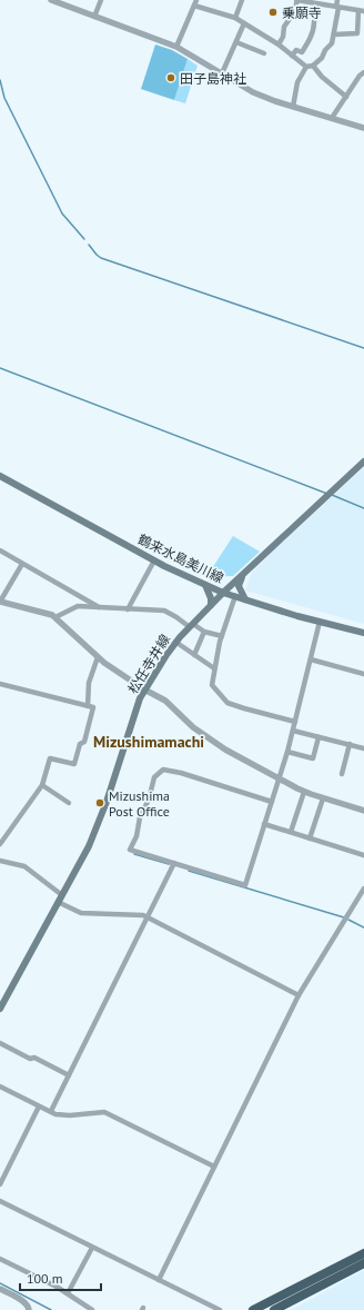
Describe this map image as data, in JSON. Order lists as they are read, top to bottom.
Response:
{
  "streets": {
    "main road": ["鶴来水島美川線", "松任寺井線"]
  },
  "crossings": [
    ["鶴来水島美川線", "松任寺井線"]
  ],
  "districts": ["Mizushimamachi"],
  "places": ["乗願寺", "田子島神社", "Mizushima Post Office"],
  "scale_bar": "100 m"
}
